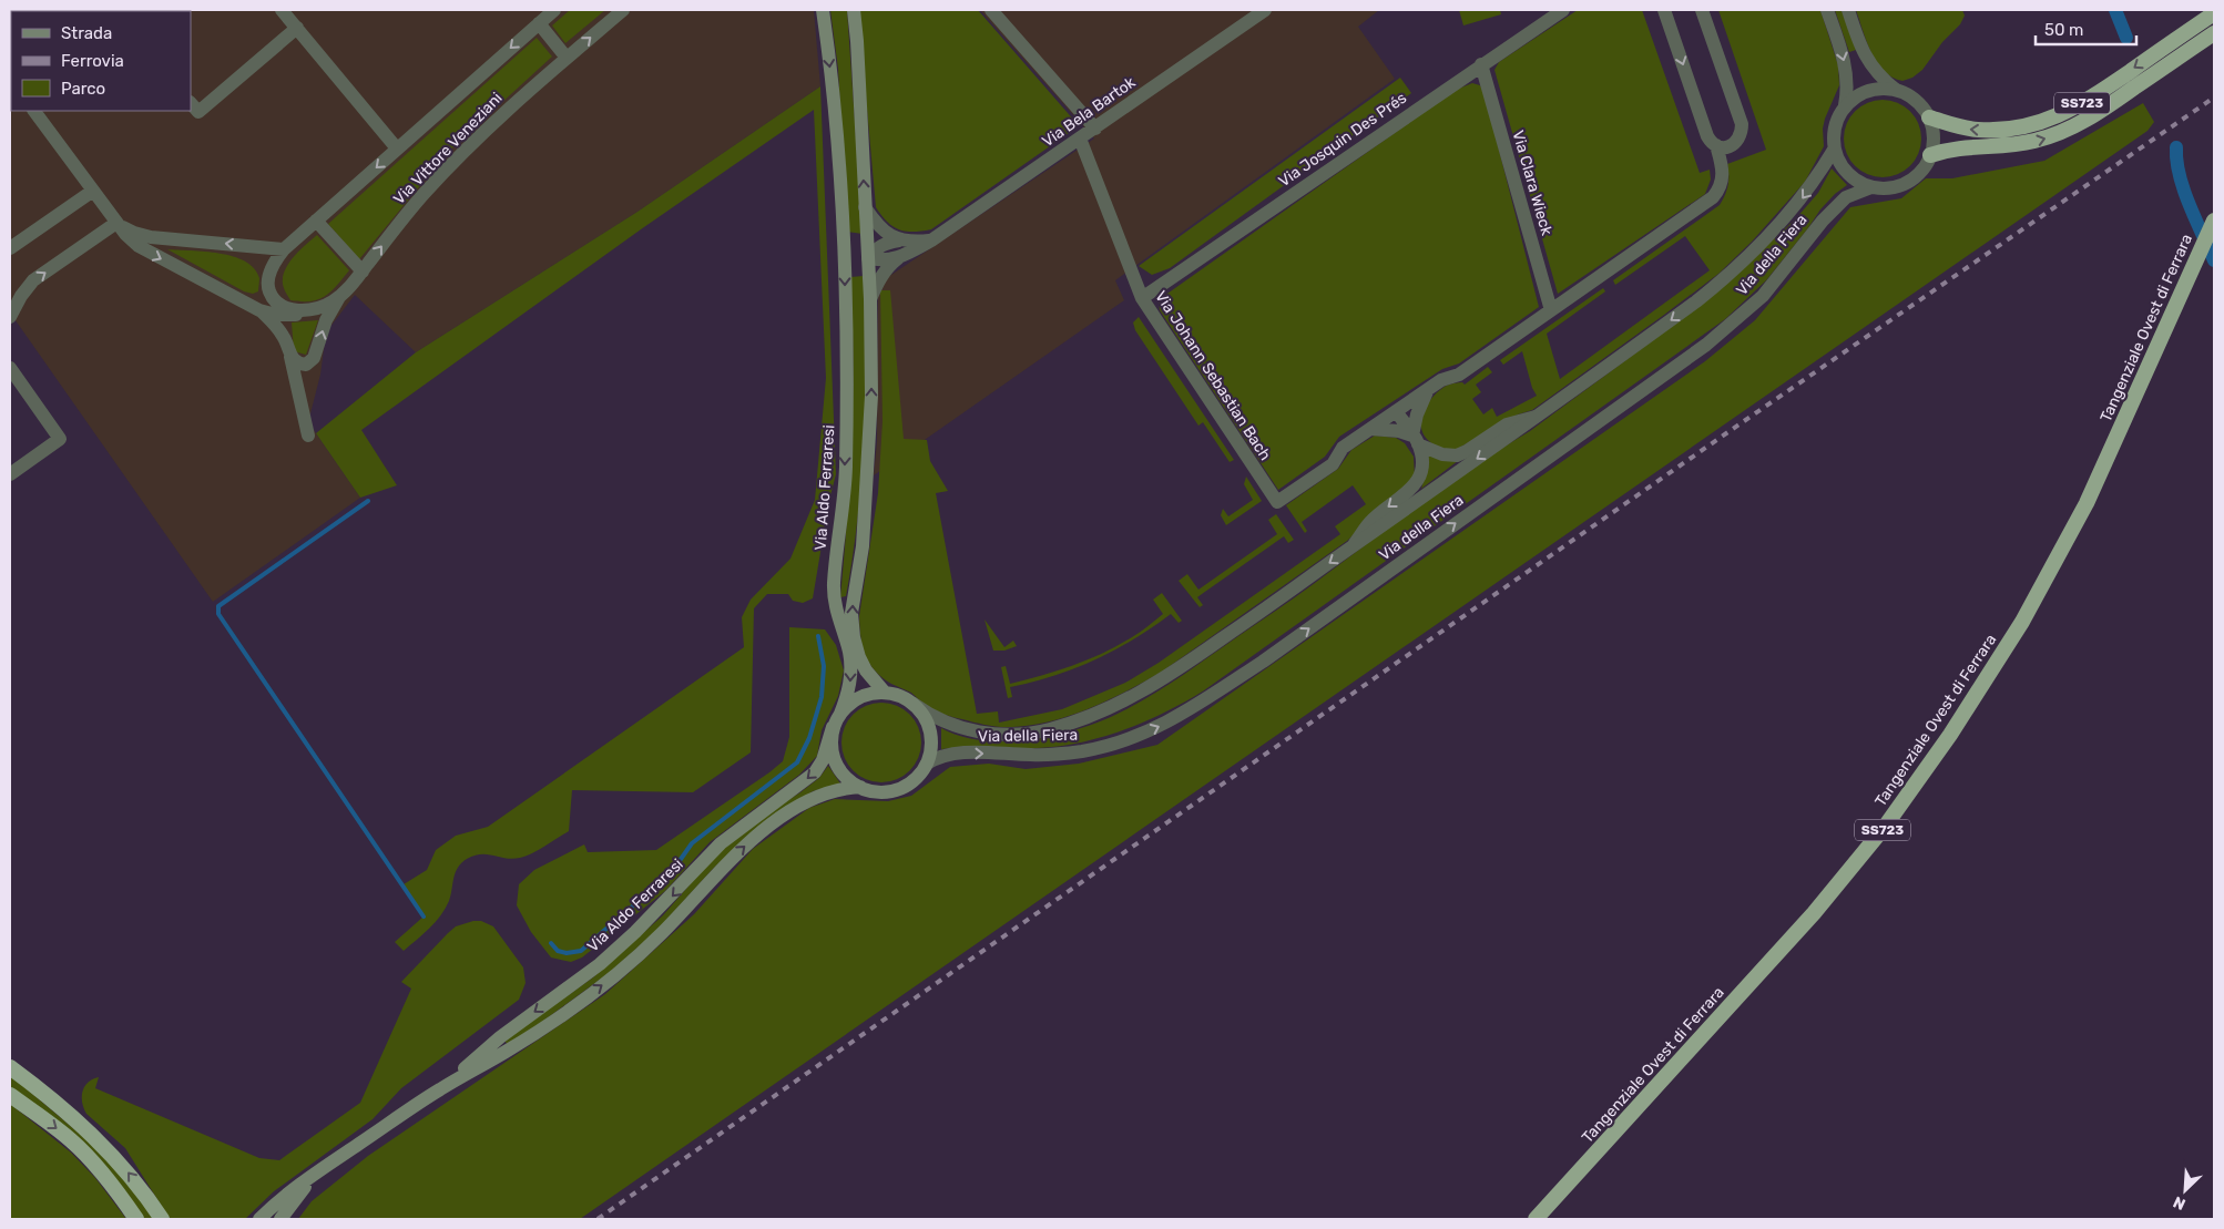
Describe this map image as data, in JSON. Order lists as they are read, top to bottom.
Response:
{
  "streets": {
    "highway": ["SS723", "Tangenziale Ovest di Ferrara"],
    "main road": ["Via Aldo Ferraresi"],
    "street": [
      "Via Bela Bartok",
      "Via Josquin Des Prés",
      "Via Vittore Veneziani",
      "Via Clara Wieck",
      "Via della Fiera",
      "Via Johann Sebastian Bach"
    ]
  },
  "crossings": [
    ["SS723", "Via della Fiera"],
    ["Via Bela Bartok", "Via Johann Sebastian Bach"],
    ["Via Josquin Des Prés", "Via Clara Wieck"],
    ["Via Josquin Des Prés", "Via Johann Sebastian Bach"],
    ["Via della Fiera", "Via Johann Sebastian Bach"],
    ["Via della Fiera", "Via Aldo Ferraresi"]
  ],
  "legend": ["Strada", "Ferrovia", "Parco"],
  "scale_bar": "50 m",
  "north": "bottom left"
}
